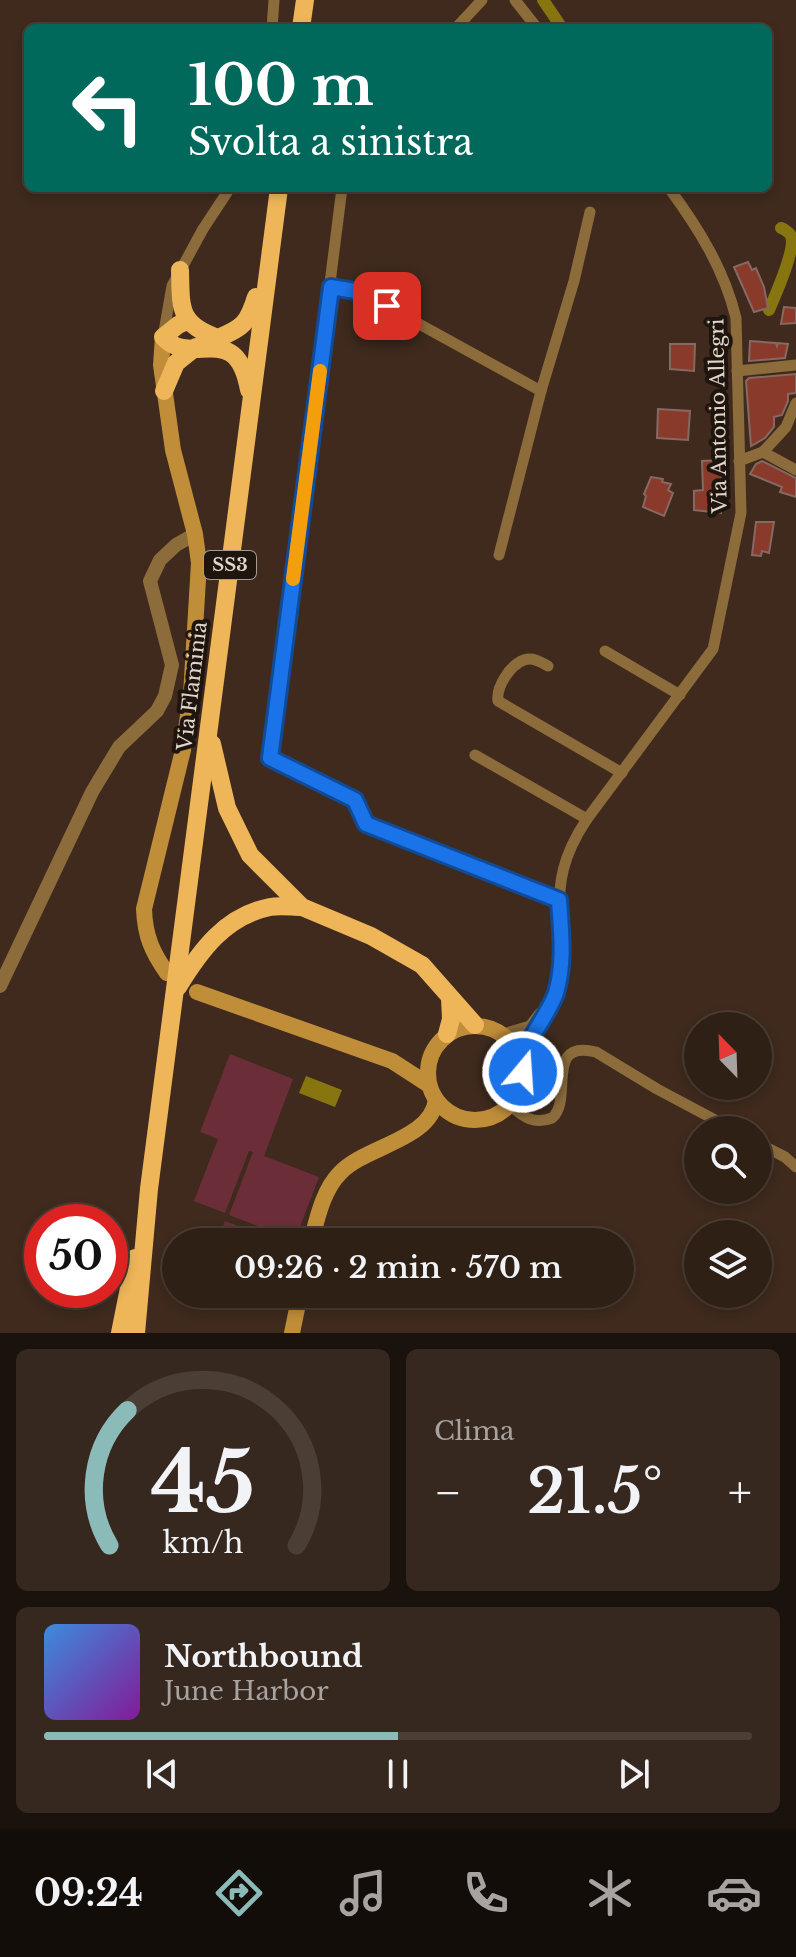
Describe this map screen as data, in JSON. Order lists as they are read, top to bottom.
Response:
{
  "streets": {
    "highway": ["SS3", "Via Flaminia"],
    "street": ["Via Antonio Allegri"]
  },
  "crossings": [
    ["SS3", "Via Flaminia"]
  ],
  "north": "top left",
  "page": {
    "turn": ["100 m", "Svolta a sinistra"],
    "limit": "50",
    "trip": "09:26 · 2 min · 570 m",
    "tile": "Clima",
    "heat": ["−", "21.5°", "+"],
    "song": ["Northbound", "June Harbor"],
    "tabs": "09:24",
    "gauge": ["45", "km/h"]
  }
}
